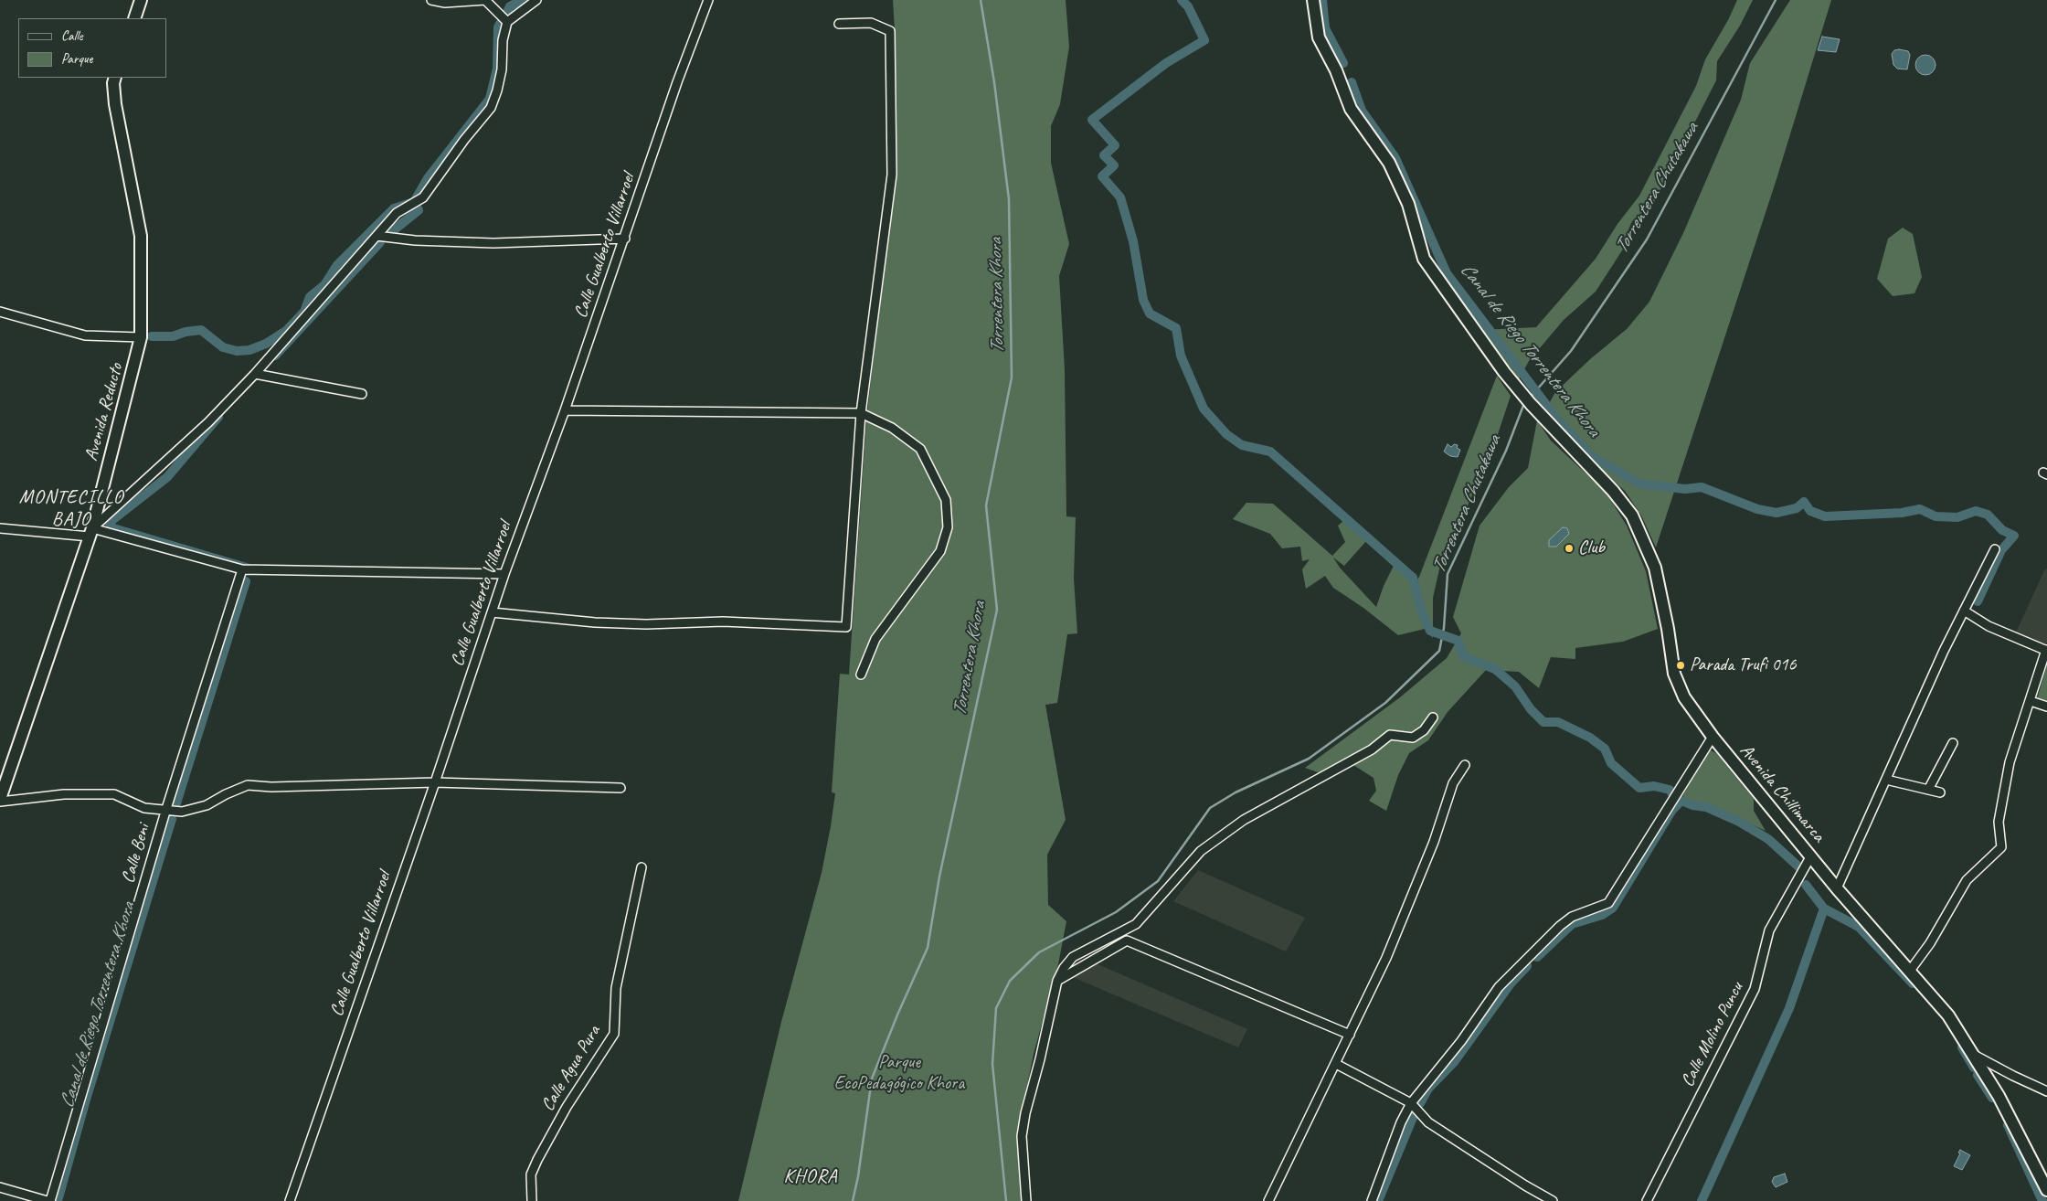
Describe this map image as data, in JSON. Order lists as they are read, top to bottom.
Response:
{
  "streets": {
    "street": [
      "Calle Gualberto Villarroel",
      "Avenida Reducto",
      "Avenida Chillimarca",
      "Calle Beni",
      "Calle Molino Puncu",
      "Calle Agua Pura"
    ]
  },
  "crossings": [
    ["Avenida Chillimarca", "Calle Molino Puncu"]
  ],
  "districts": ["MONTECILLO BAJO", "KHORA"],
  "water": ["Torrentera Chutakawa", "Torrentera Khora", "Canal de Riego Torrentera Khora"],
  "parks": ["Parque EcoPedagógico Khora"],
  "places": ["Club", "Parada Trufi 016"],
  "legend": ["Calle", "Parque"]
}
